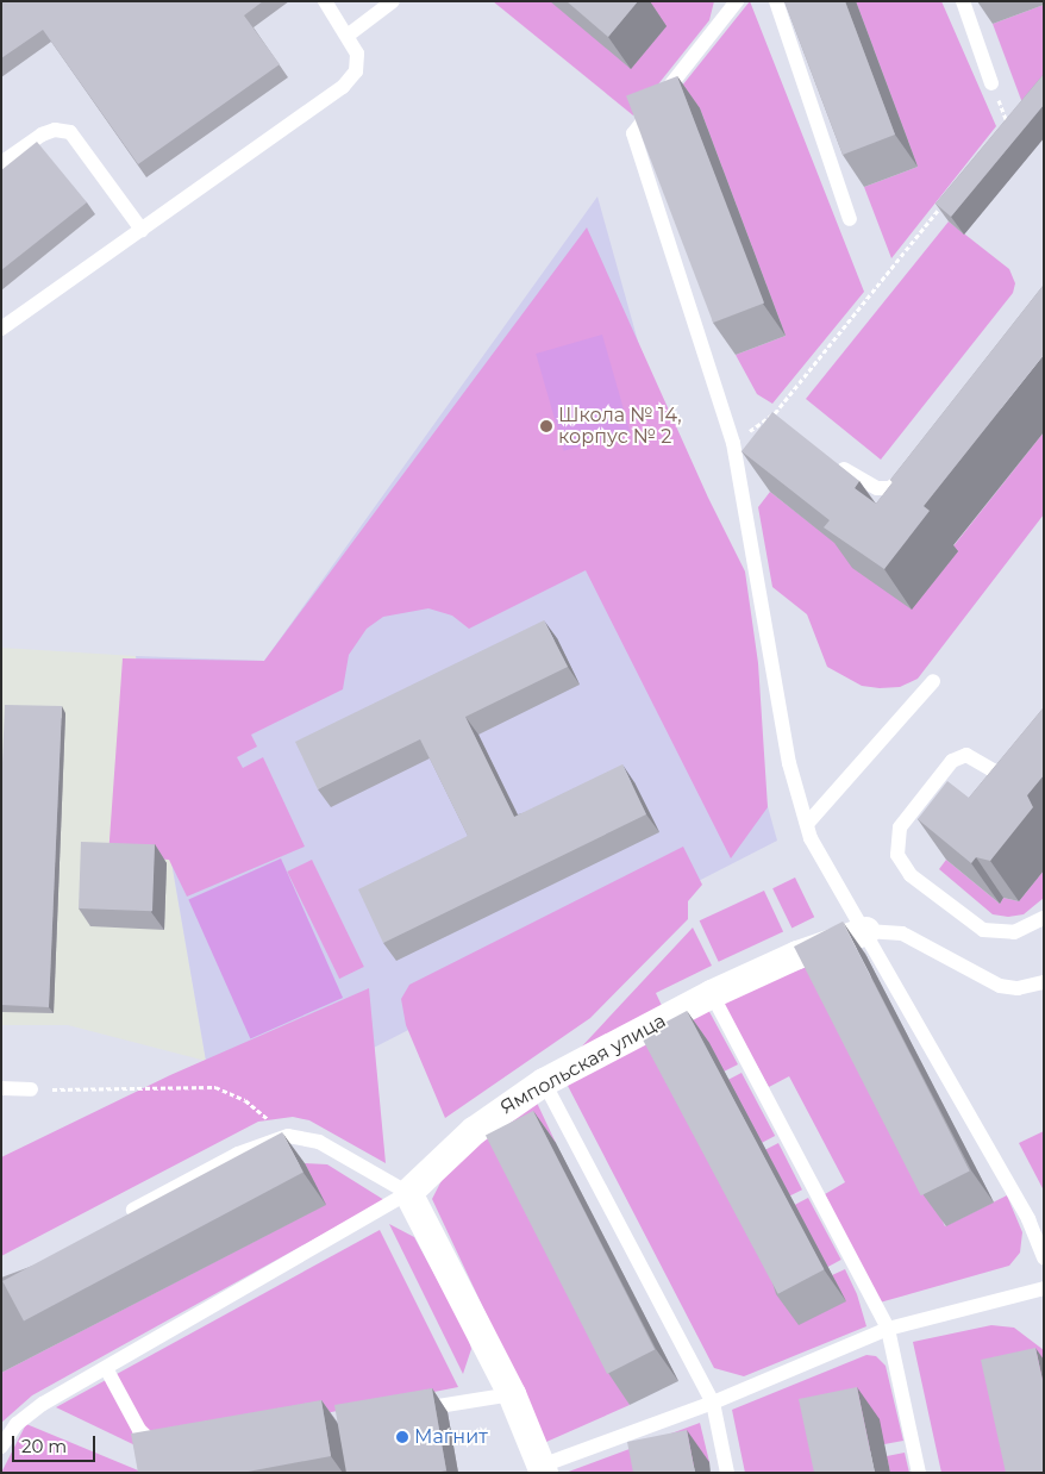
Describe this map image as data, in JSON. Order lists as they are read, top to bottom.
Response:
{
  "streets": {
    "street": ["Ямпольская улица"]
  },
  "places": ["Школа № 14, корпус № 2", "Магнит"],
  "scale_bar": "20 m"
}
